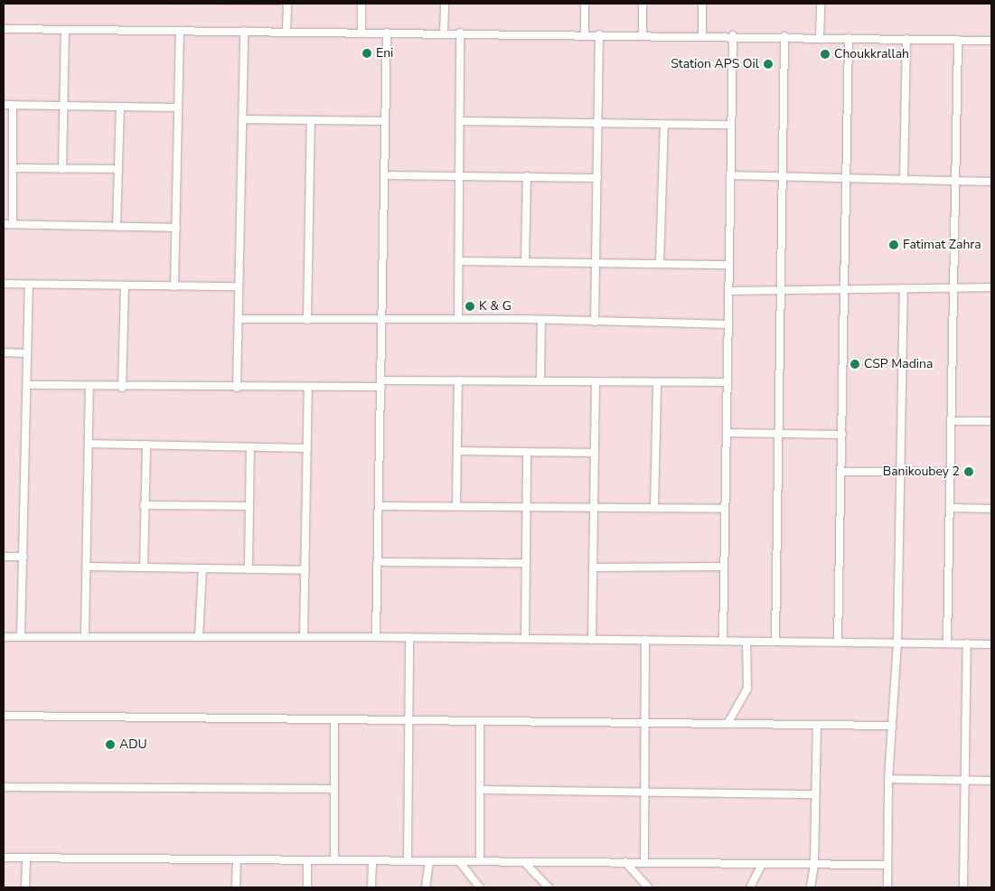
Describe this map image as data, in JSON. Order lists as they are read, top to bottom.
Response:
{
  "places": [
    "Eni",
    "Choukkrallah",
    "Station APS Oil",
    "Fatimat Zahra",
    "K & G",
    "CSP Madina",
    "Banikoubey 2",
    "ADU"
  ]
}
